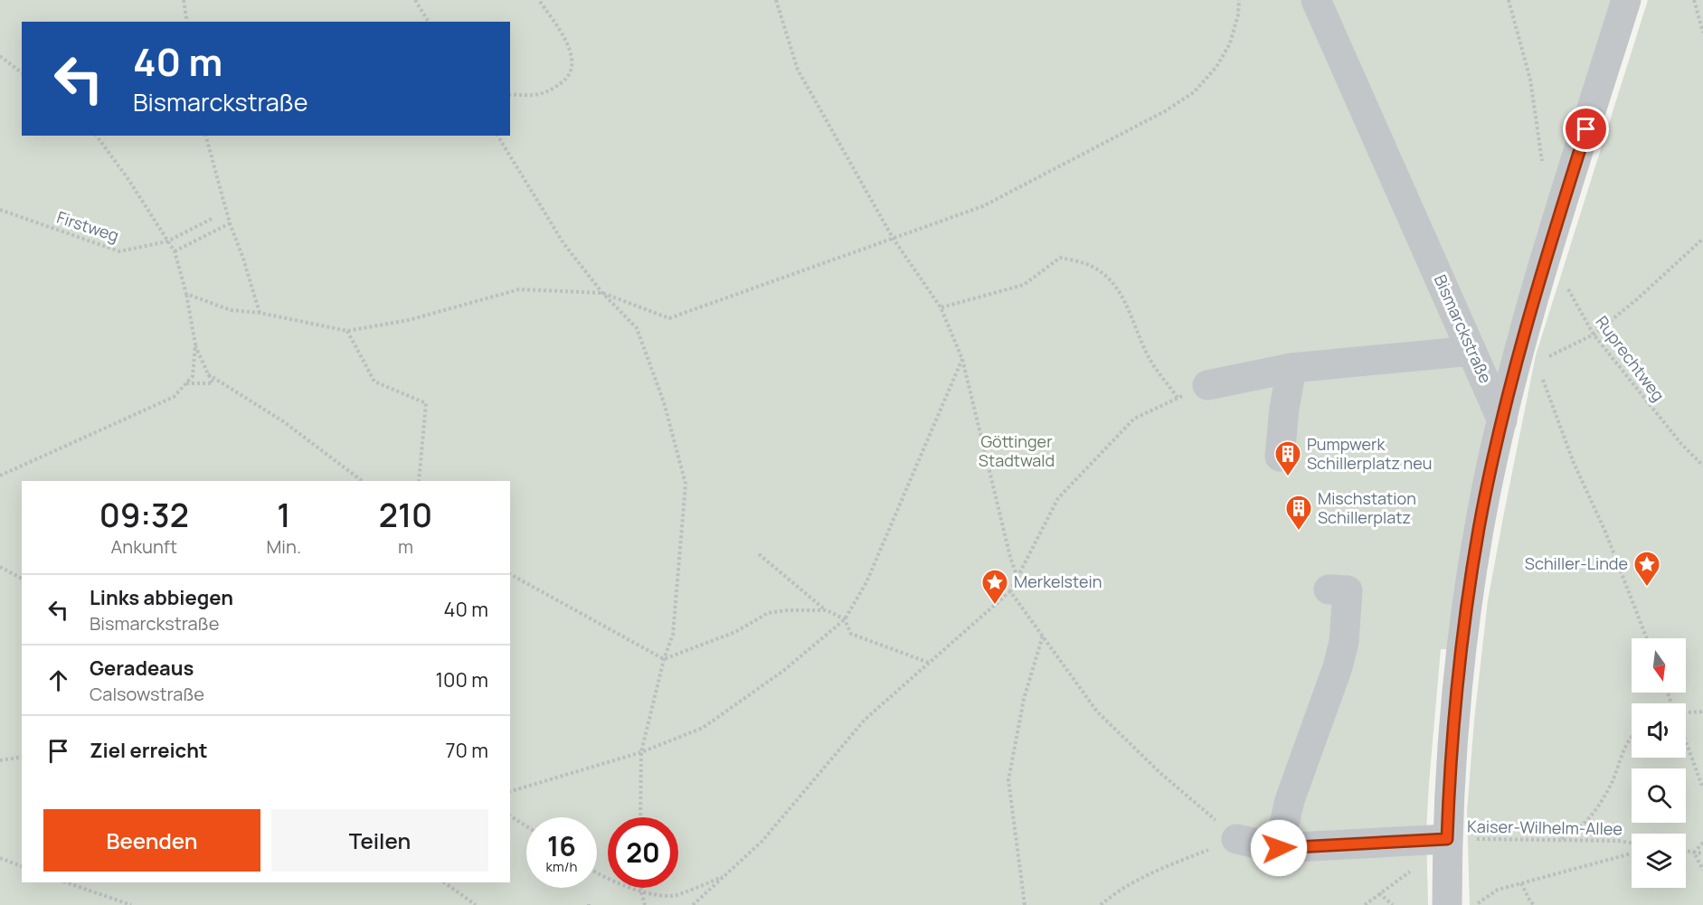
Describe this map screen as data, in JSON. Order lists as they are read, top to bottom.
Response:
{
  "streets": {
    "street": ["Bismarckstraße"],
    "path": ["Firstweg", "Ruprechtweg", "Kaiser-Wilhelm-Allee"]
  },
  "parks": ["Göttinger Stadtwald"],
  "places": {
    "building": ["Pumpwerk Schillerplatz neu", "Mischstation Schillerplatz"],
    "place": ["Schiller-Linde", "Merkelstein"]
  },
  "north": "bottom",
  "page": {
    "turn": ["40 m", "Bismarckstraße"],
    "eta": [
      "09:32",
      "Ankunft",
      "1",
      "Min.",
      "210",
      "m"
    ],
    "list": [
      {
        "name": "Links abbiegen",
        "note": "Bismarckstraße",
        "value": "40 m"
      },
      {
        "name": "Geradeaus",
        "note": "Calsowstraße",
        "value": "100 m"
      },
      {
        "name": "Ziel erreicht",
        "value": "70 m"
      }
    ],
    "buttons": ["Beenden", "Teilen"],
    "speed": "16 km/h",
    "limit": "20"
  }
}
